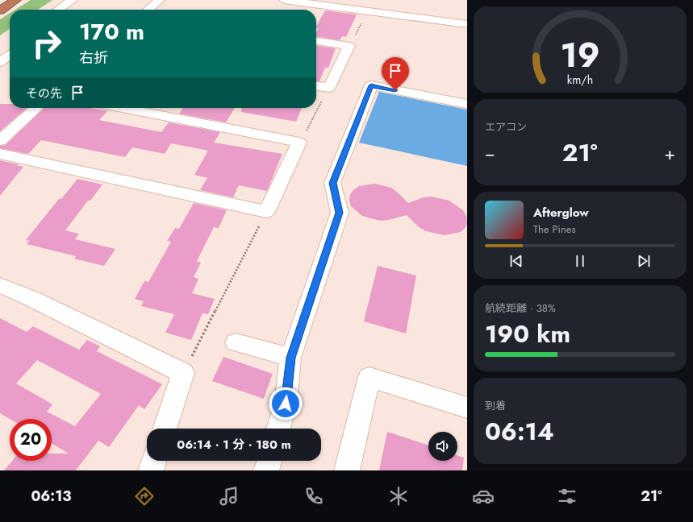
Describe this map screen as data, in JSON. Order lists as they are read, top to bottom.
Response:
{
  "page": {
    "turn": ["170 m", "右折"],
    "then": "その先",
    "tile": [
      "エアコン",
      ["航続距離 · 38%", "190 km"],
      ["到着", "06:14"]
    ],
    "heat": ["−", "21°", "+"],
    "song": ["Afterglow", "The Pines"],
    "limit": "20",
    "trip": "06:14 · 1 分 · 180 m",
    "tabs": ["06:13", "21°"],
    "gauge": ["19", "km/h"]
  }
}
